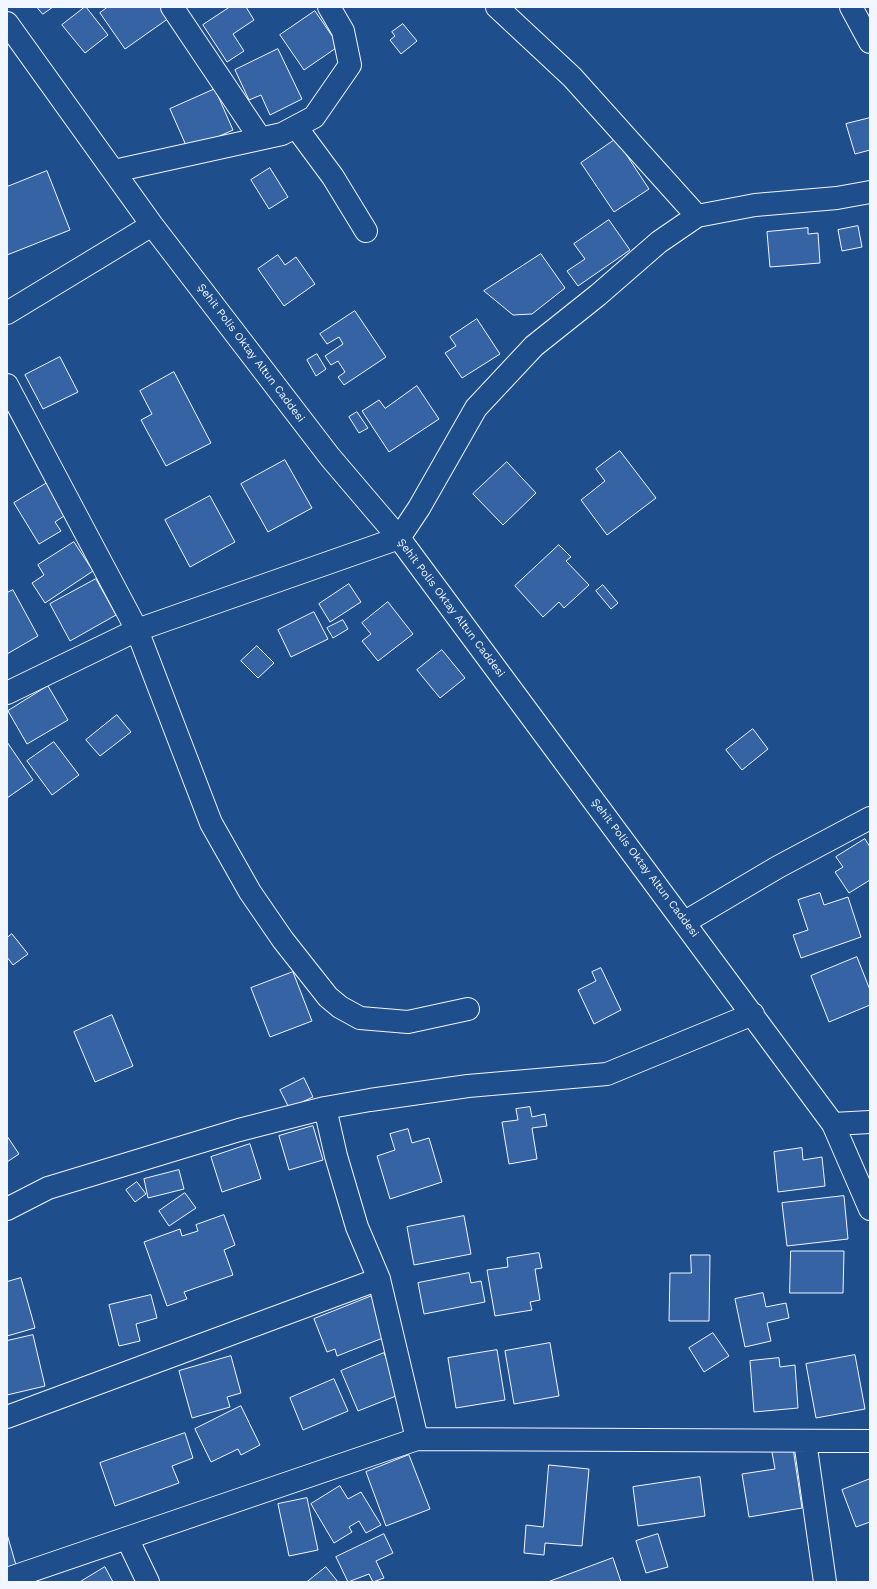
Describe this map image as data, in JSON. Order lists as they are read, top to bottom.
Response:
{
  "streets": {
    "street": ["Şehit Polis Oktay Altun Caddesi"]
  }
}
